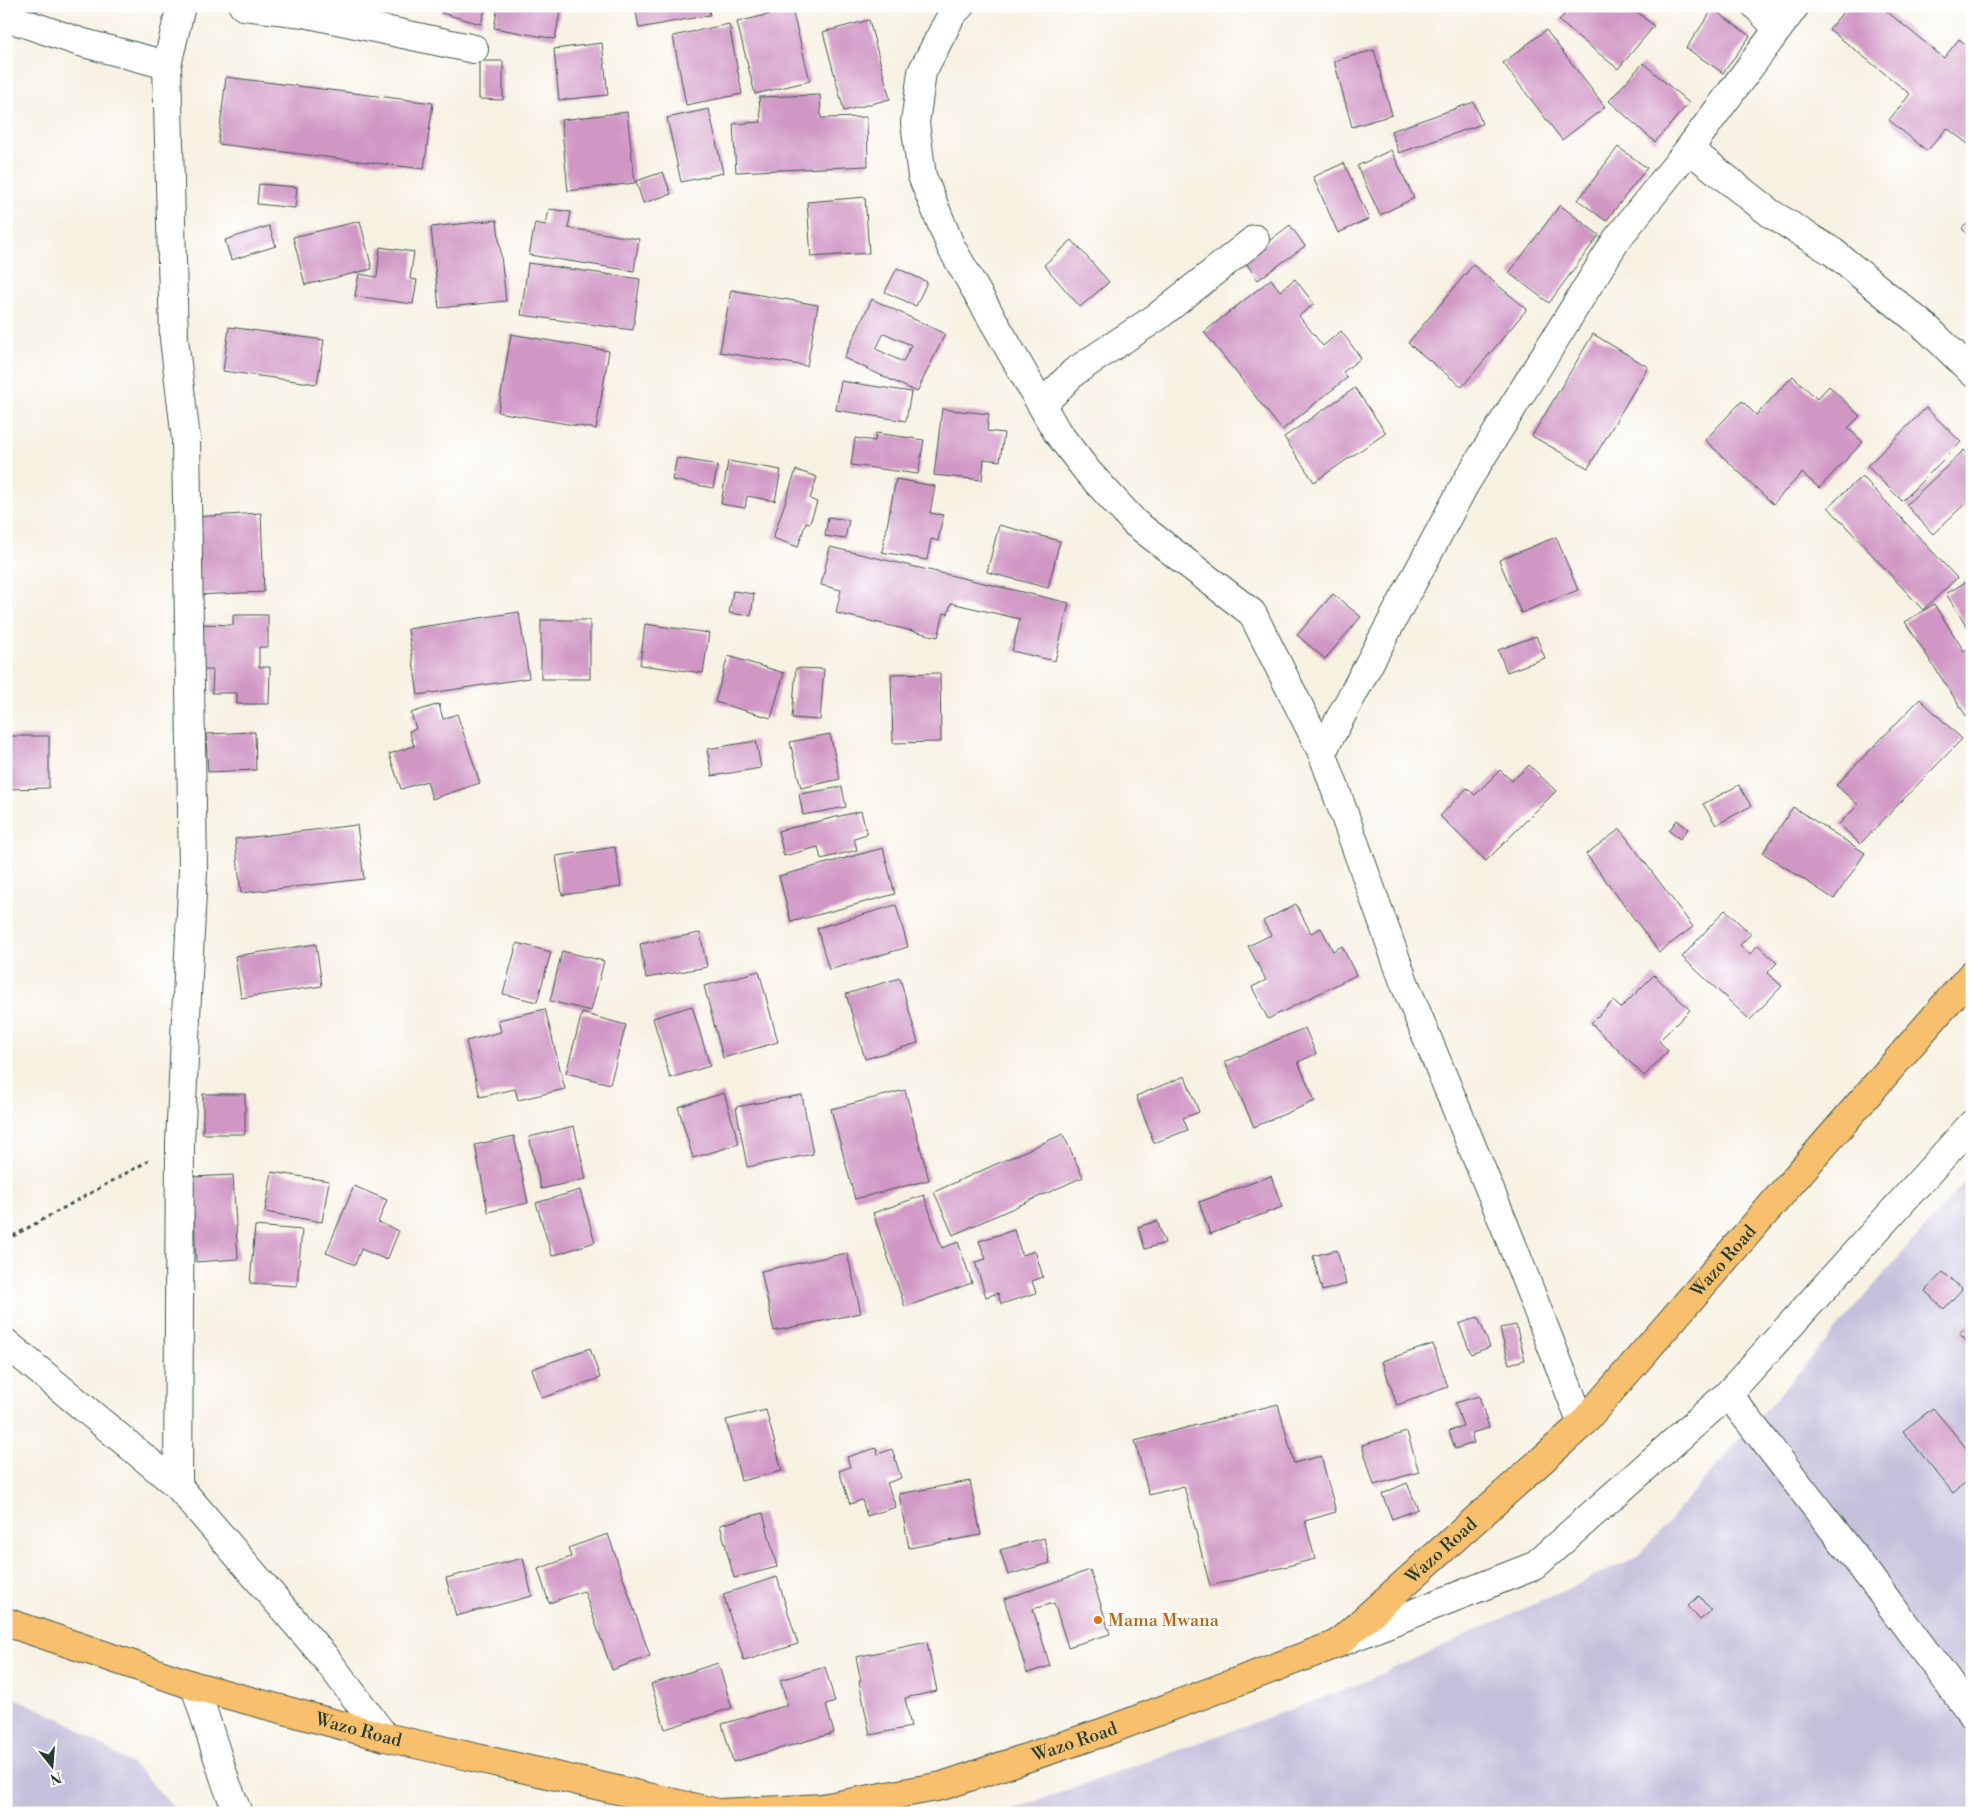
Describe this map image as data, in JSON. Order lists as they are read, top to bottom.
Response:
{
  "streets": {
    "main road": ["Wazo Road"]
  },
  "places": ["Mama Mwana"],
  "north": "bottom"
}
